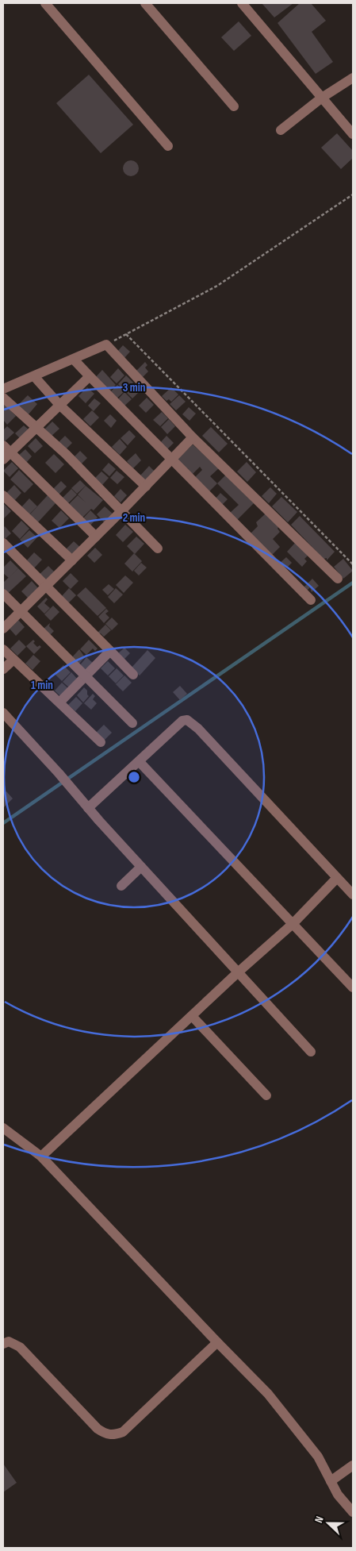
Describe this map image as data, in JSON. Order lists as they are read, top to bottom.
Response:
{
  "north": "left",
  "rings": ["3 min", "2 min", "1 min"]
}
